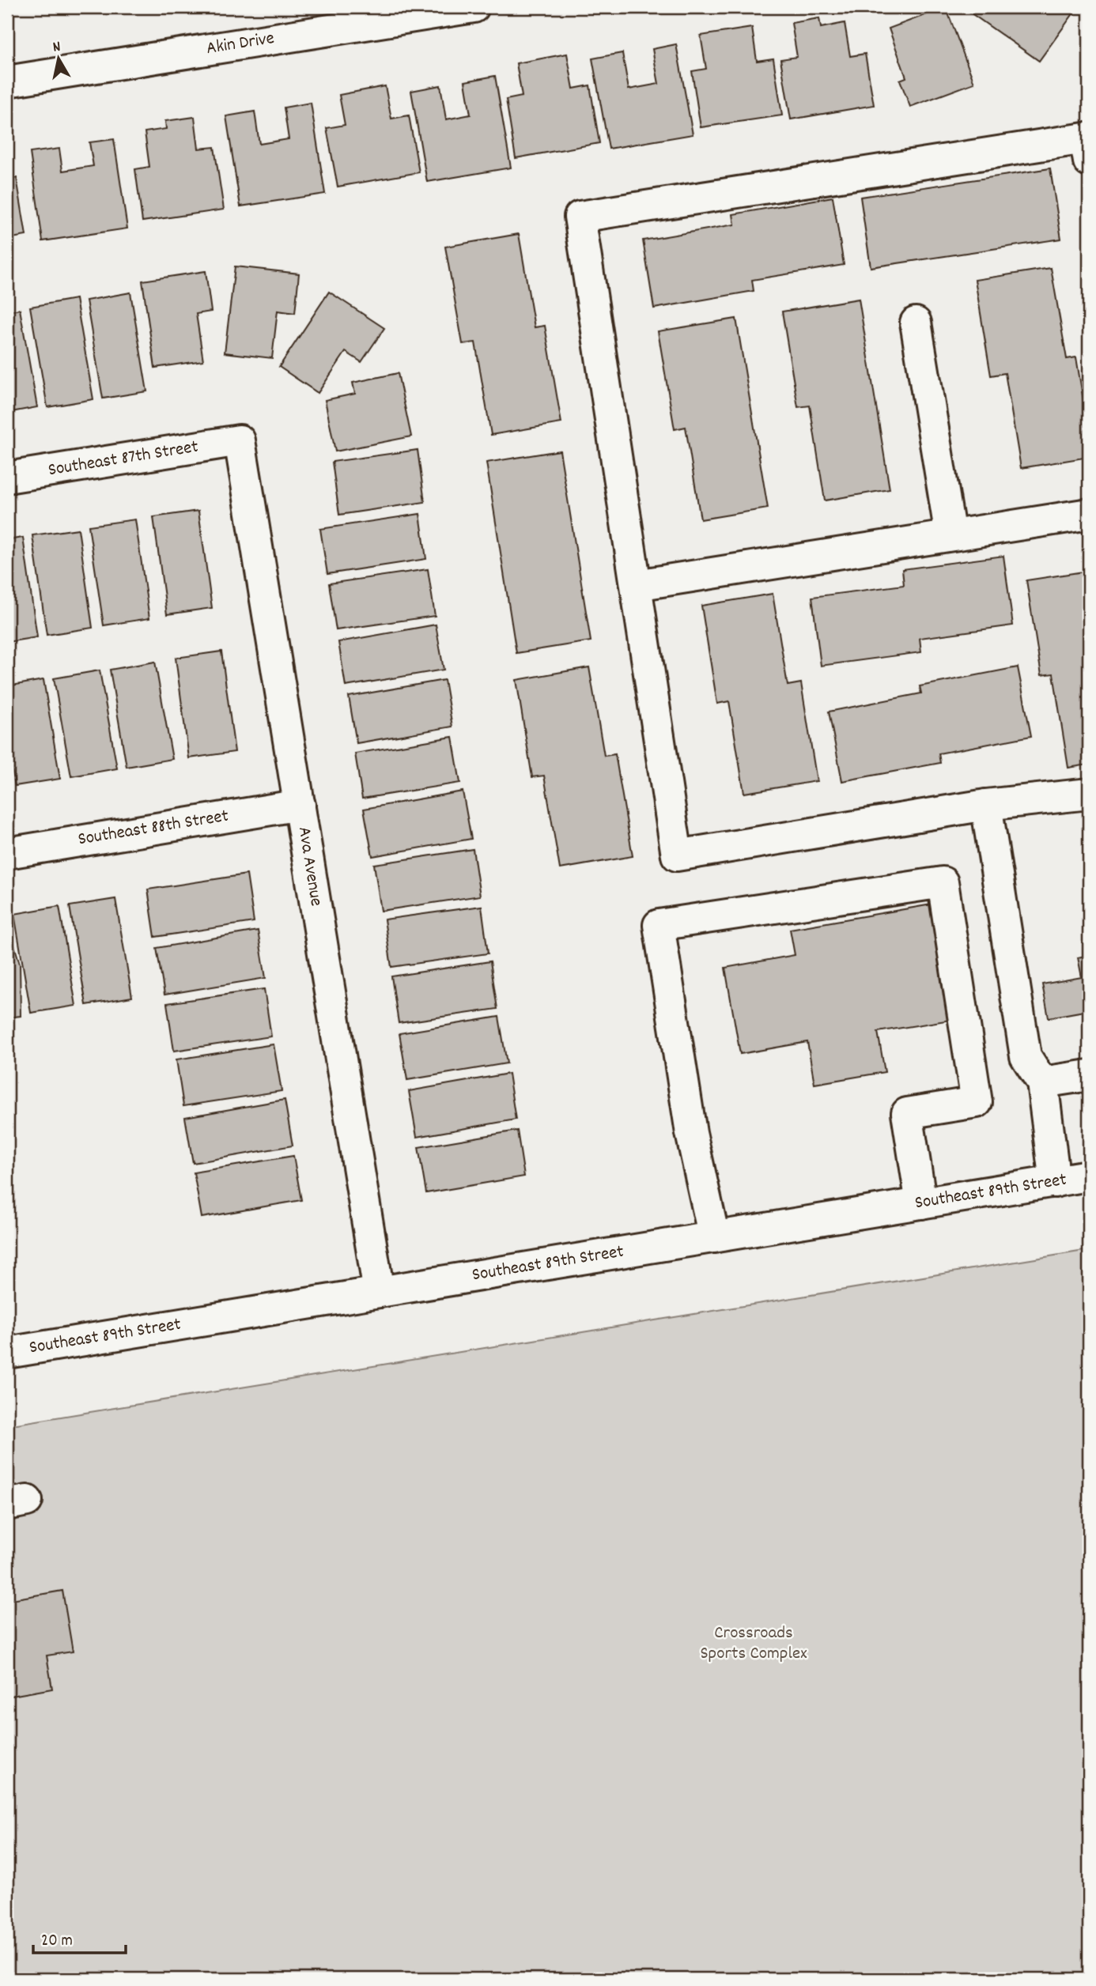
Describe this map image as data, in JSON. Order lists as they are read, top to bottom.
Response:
{
  "streets": {
    "street": [
      "Akin Drive",
      "Southeast 87th Street",
      "Southeast 88th Street",
      "Ava Avenue",
      "Southeast 89th Street"
    ]
  },
  "crossings": [
    ["Southeast 87th Street", "Ava Avenue"],
    ["Southeast 88th Street", "Ava Avenue"],
    ["Ava Avenue", "Southeast 89th Street"]
  ],
  "parks": ["Crossroads Sports Complex"],
  "scale_bar": "20 m",
  "north": "top"
}
